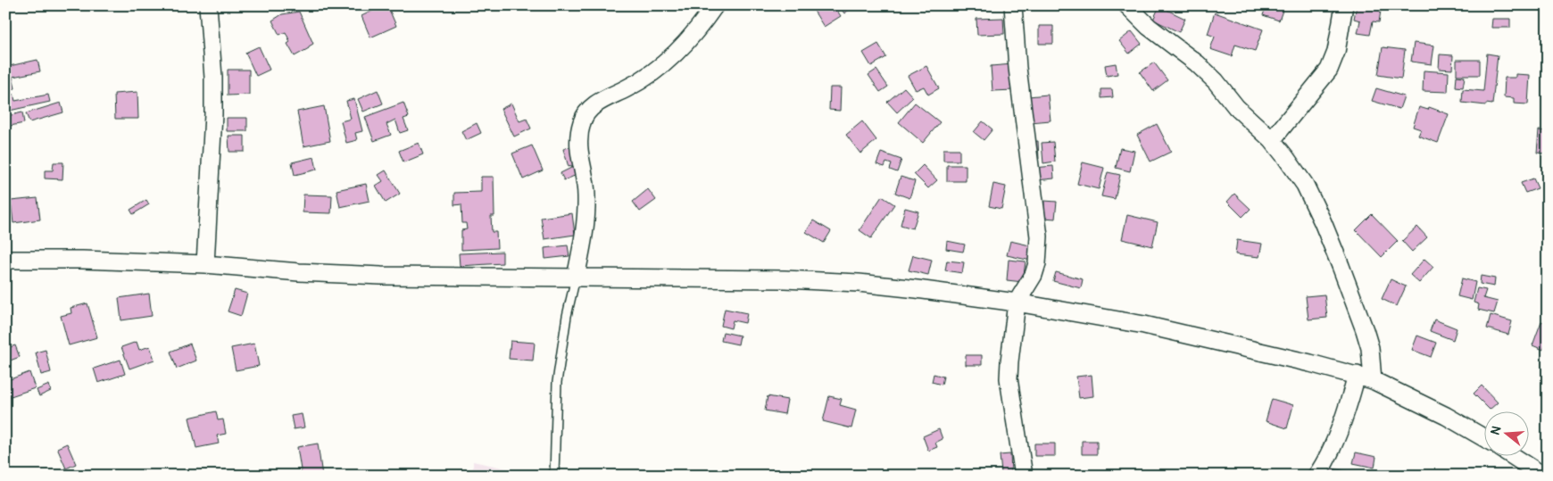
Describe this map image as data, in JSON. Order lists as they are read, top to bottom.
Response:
{
  "north": "left"
}
